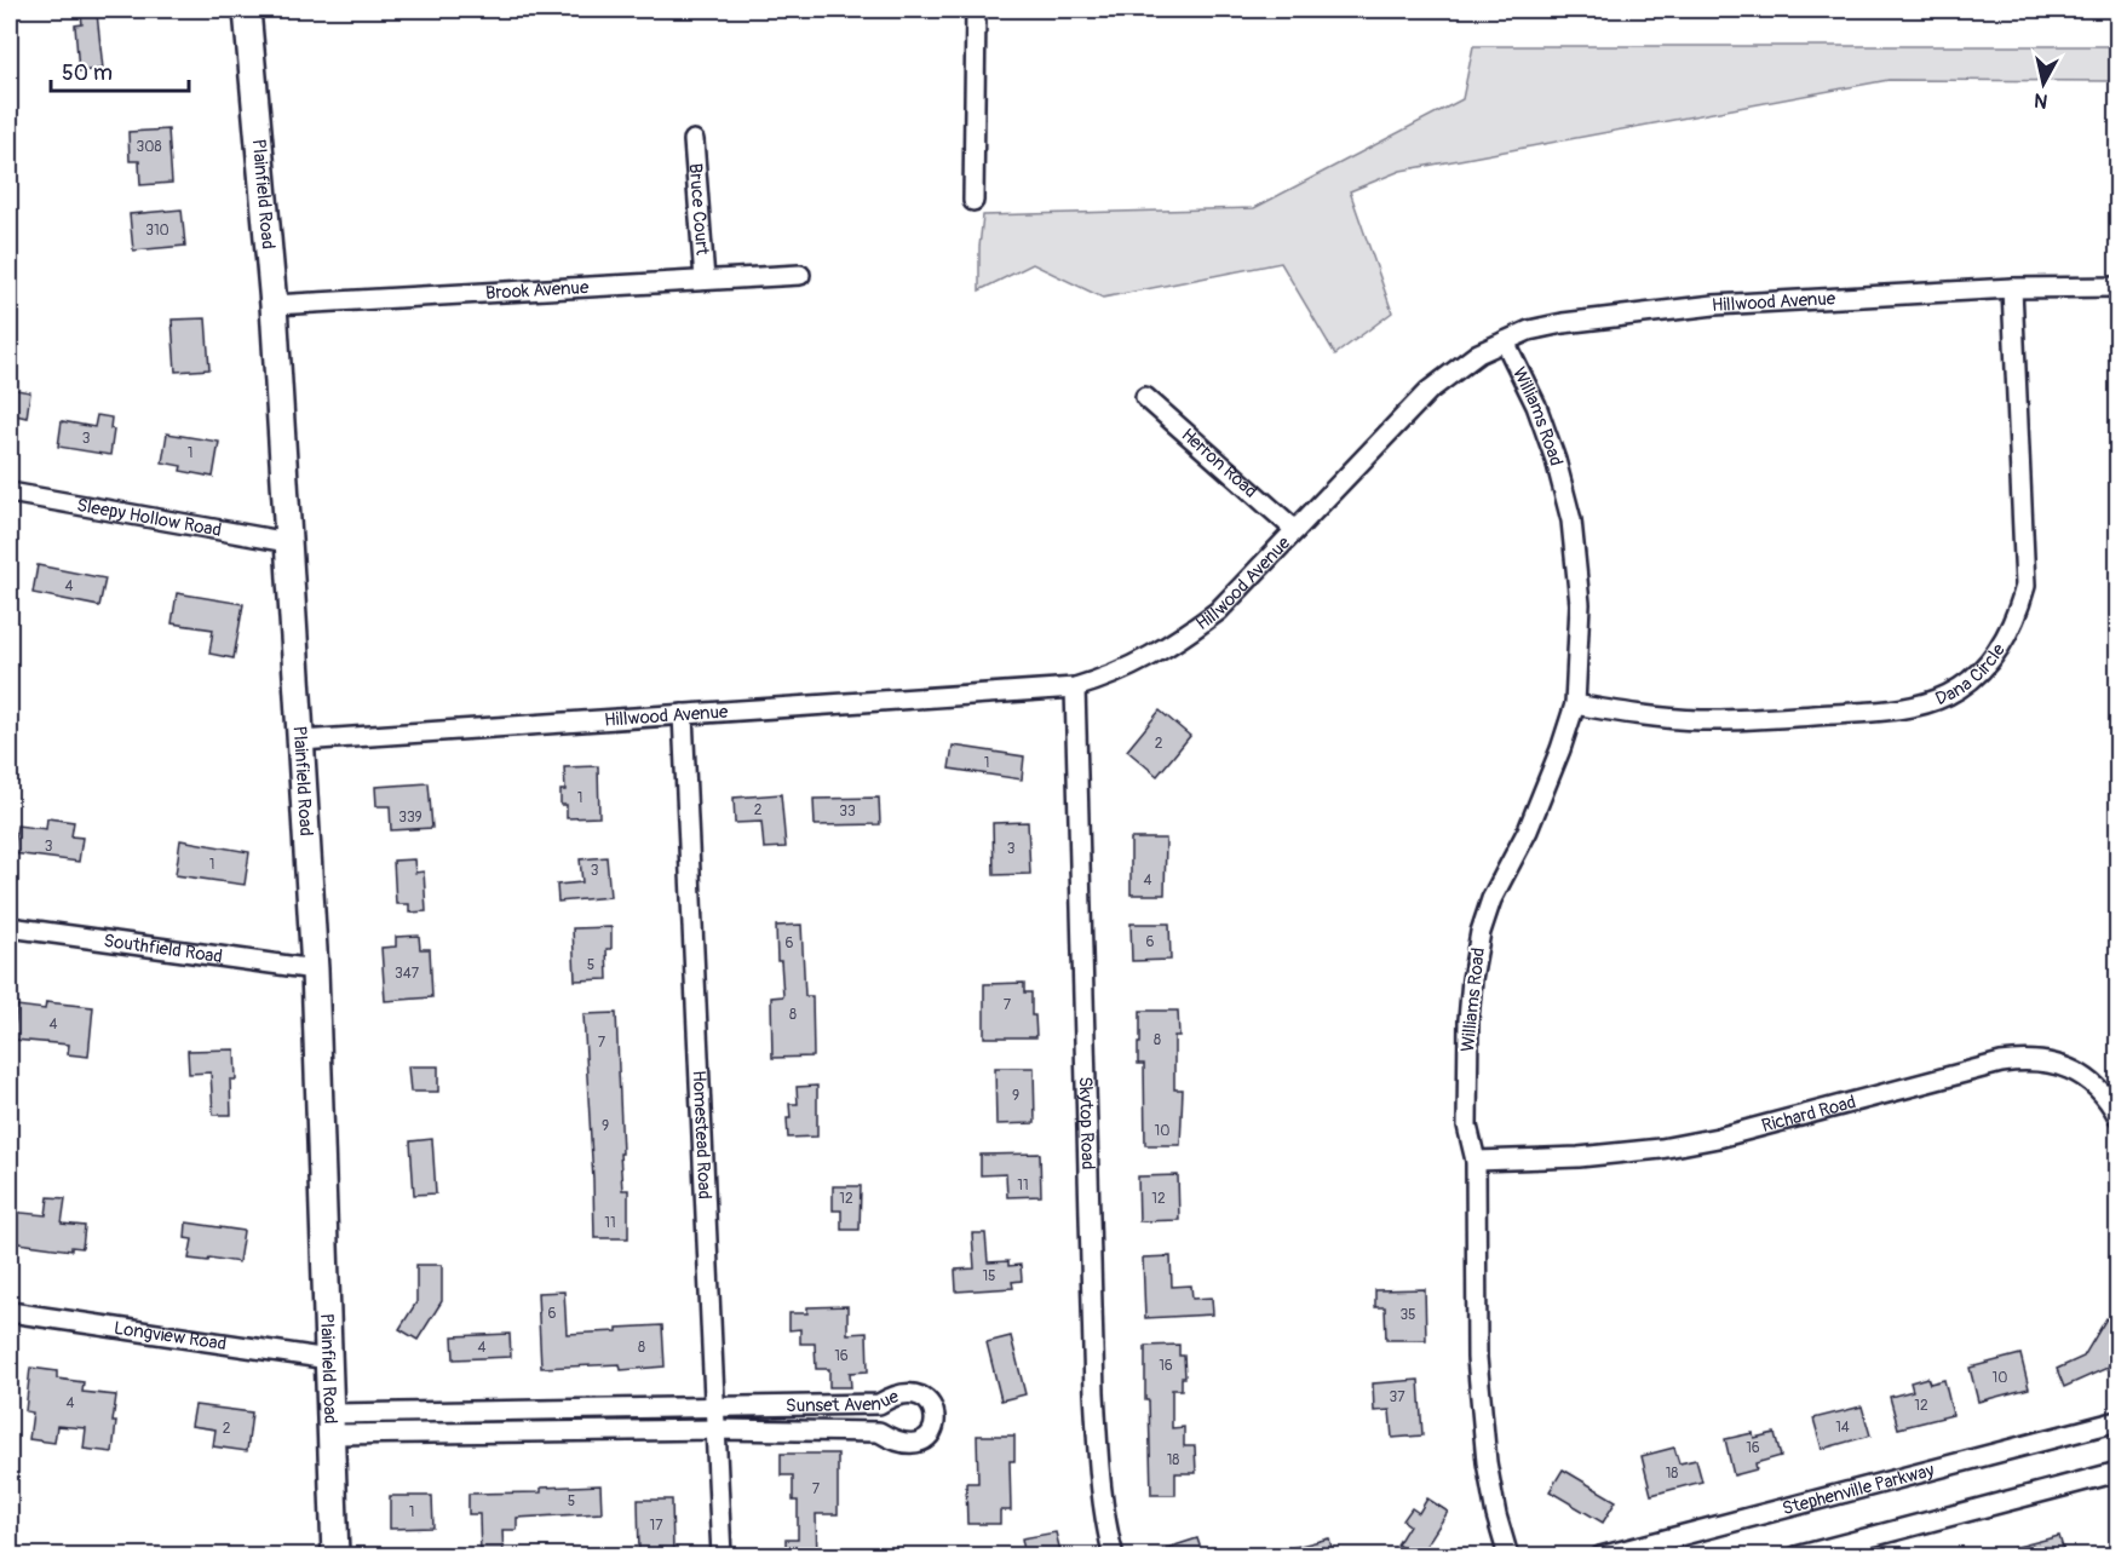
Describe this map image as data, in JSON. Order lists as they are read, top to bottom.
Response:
{
  "streets": {
    "street": [
      "Plainfield Road",
      "Bruce Court",
      "Brook Avenue",
      "Hillwood Avenue",
      "Williams Road",
      "Herron Road",
      "Sleepy Hollow Road",
      "Dana Circle",
      "Southfield Road",
      "Richard Road",
      "Skytop Road",
      "Homestead Road",
      "Longview Road",
      "Sunset Avenue",
      "Stephenville Parkway"
    ]
  },
  "crossings": [
    ["Plainfield Road", "Brook Avenue"],
    ["Plainfield Road", "Hillwood Avenue"],
    ["Plainfield Road", "Sleepy Hollow Road"],
    ["Plainfield Road", "Southfield Road"],
    ["Plainfield Road", "Longview Road"],
    ["Plainfield Road", "Sunset Avenue"],
    ["Bruce Court", "Brook Avenue"],
    ["Hillwood Avenue", "Williams Road"],
    ["Hillwood Avenue", "Herron Road"],
    ["Hillwood Avenue", "Dana Circle"],
    ["Hillwood Avenue", "Skytop Road"],
    ["Hillwood Avenue", "Homestead Road"],
    ["Williams Road", "Dana Circle"],
    ["Williams Road", "Richard Road"],
    ["Homestead Road", "Sunset Avenue"]
  ],
  "house_numbers": [
    "308",
    "310",
    "3",
    "1",
    "4",
    "2",
    "1",
    "1",
    "2",
    "33",
    "339",
    "3",
    "3",
    "1",
    "3",
    "4",
    "6",
    "6",
    "5",
    "347",
    "7",
    "8",
    "4",
    "8",
    "7",
    "9",
    "9",
    "10",
    "11",
    "12",
    "12",
    "11",
    "15",
    "6",
    "35",
    "4",
    "8",
    "16",
    "16",
    "10",
    "37",
    "4",
    "12",
    "14",
    "2",
    "16",
    "18",
    "18",
    "7",
    "5",
    "1",
    "17"
  ],
  "scale_bar": "50 m",
  "north": "bottom"
}
